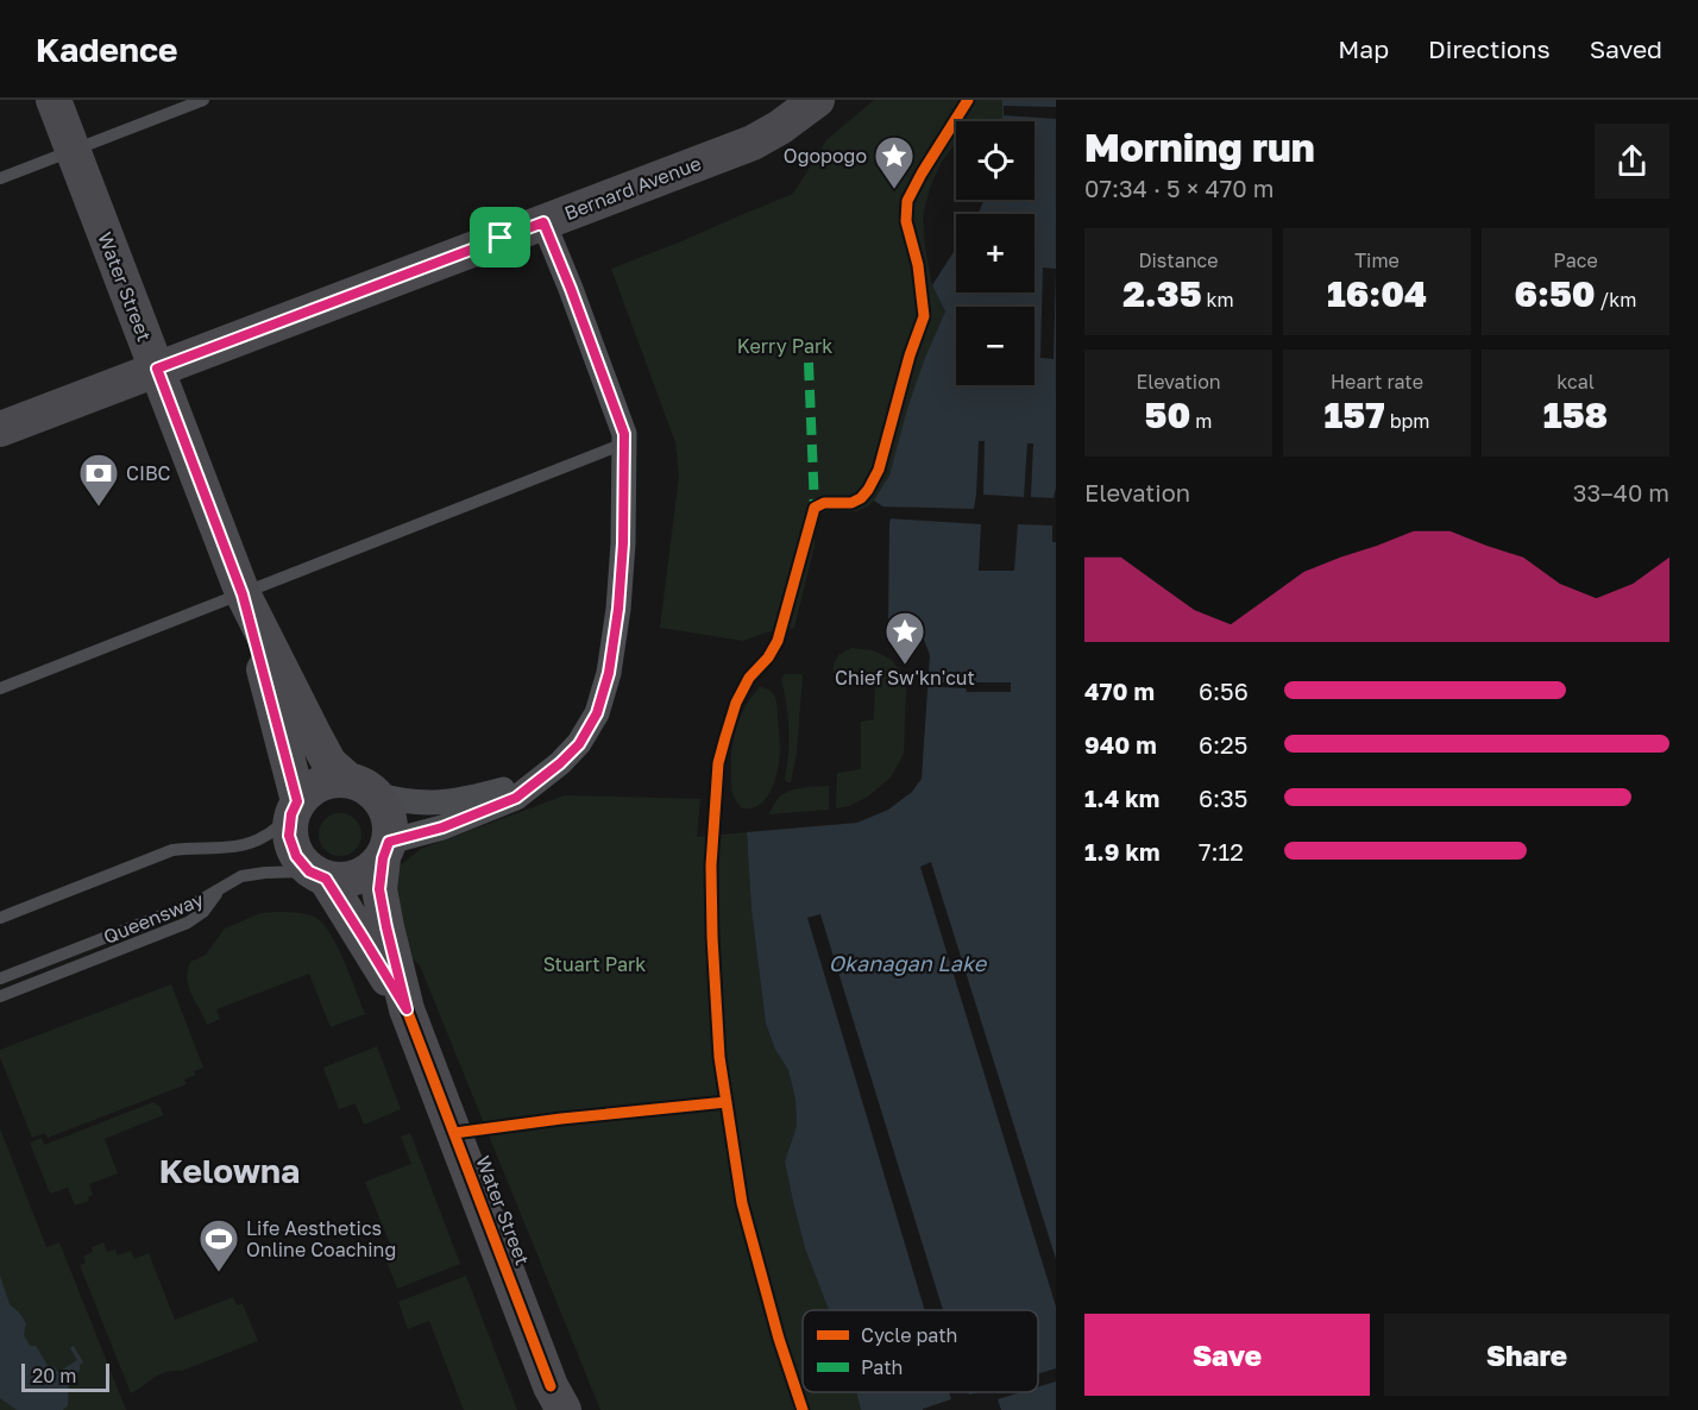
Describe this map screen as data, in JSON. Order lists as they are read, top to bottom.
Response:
{
  "streets": {
    "main road": ["Bernard Avenue", "Water Street"],
    "lane": ["Queensway"]
  },
  "crossings": [
    ["Bernard Avenue", "Water Street"],
    ["Water Street", "Queensway"]
  ],
  "districts": ["Kelowna"],
  "water": ["Okanagan Lake"],
  "parks": ["Kerry Park", "Stuart Park"],
  "places": {
    "place": ["Ogopogo", "Chief Sw'kn'cut"],
    "bank": ["CIBC"],
    "sports": ["Life Aesthetics Online Coaching"]
  },
  "legend": ["Cycle path", "Path"],
  "scale_bar": "20 m",
  "page": {
    "header": "Kadence",
    "nav": ["Map", "Directions", "Saved"],
    "heading": ["Morning run", "07:34 · 5 × 470 m"],
    "map_buttons": ["+", "−"],
    "stats": [
      ["Distance", "2.35 km"],
      ["Time", "16:04"],
      ["Pace", "6:50 /km"],
      ["Elevation", "50 m"],
      ["Heart rate", "157 bpm"],
      ["kcal", "158"]
    ],
    "chart": ["Elevation", "33–40 m"],
    "list": [
      {
        "name": "470 m",
        "note": "6:56"
      },
      {
        "name": "940 m",
        "note": "6:25"
      },
      {
        "name": "1.4 km",
        "note": "6:35"
      },
      {
        "name": "1.9 km",
        "note": "7:12"
      }
    ],
    "buttons": ["Save", "Share"],
    "scale": "20 m"
  }
}
